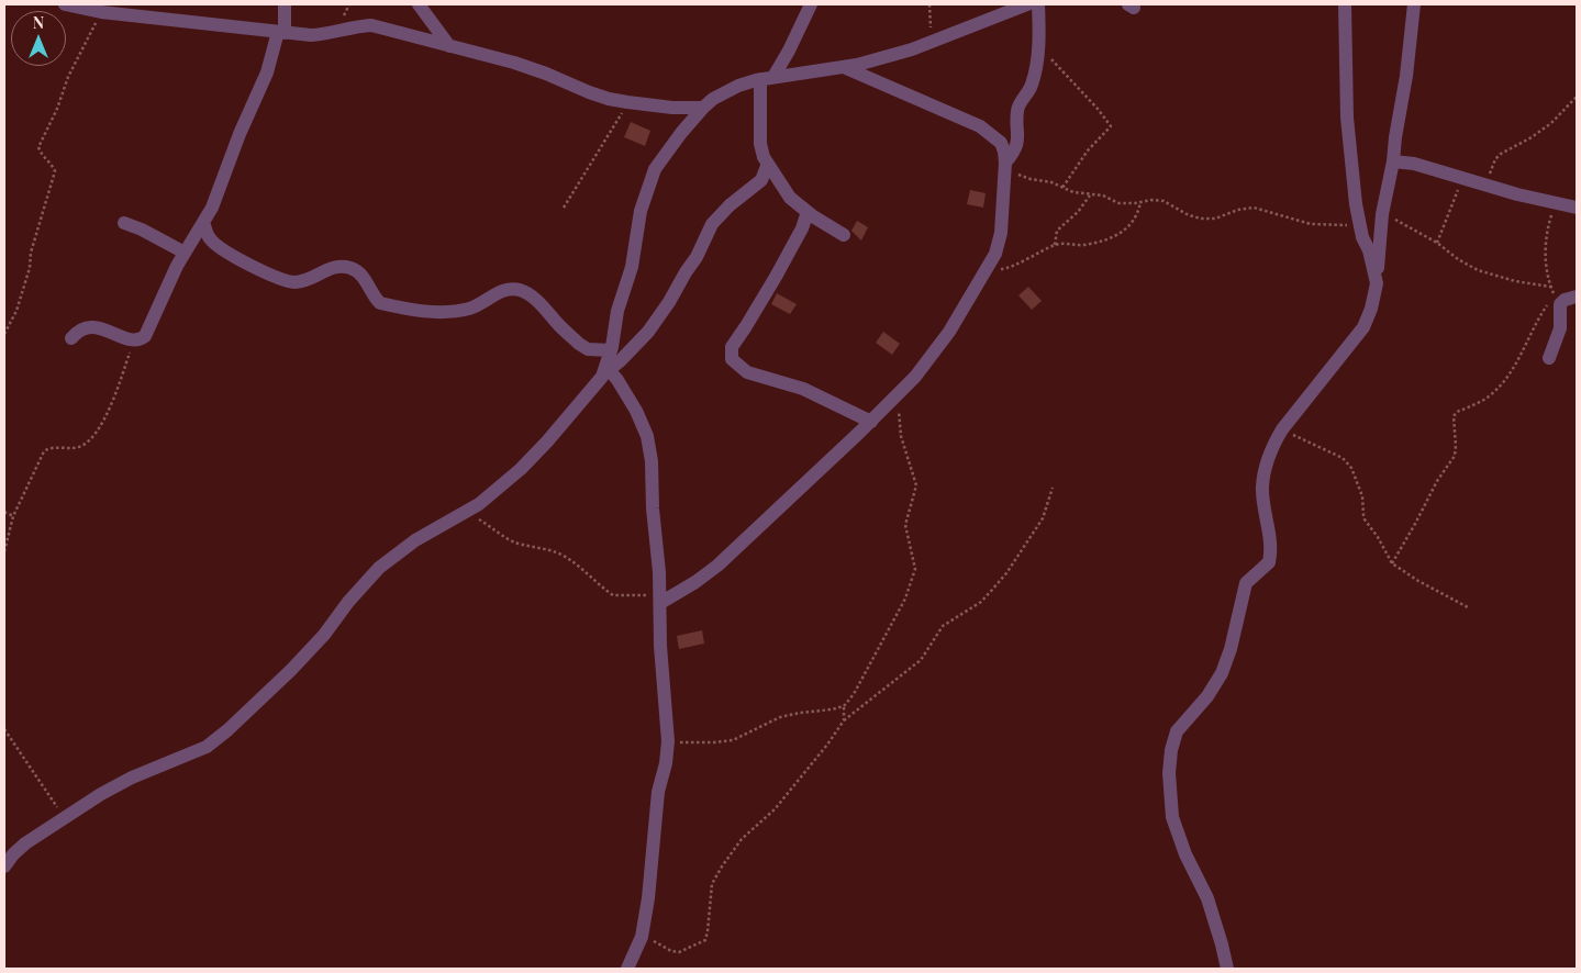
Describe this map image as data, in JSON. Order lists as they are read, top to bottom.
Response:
{
  "north": "top"
}
